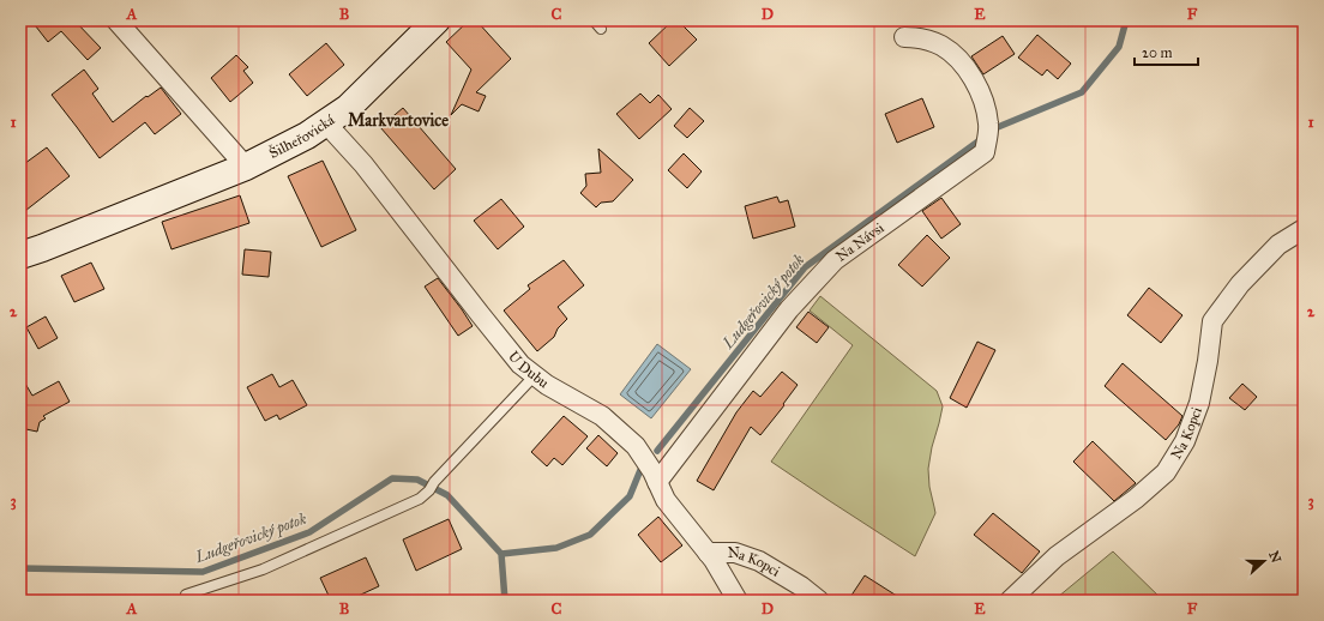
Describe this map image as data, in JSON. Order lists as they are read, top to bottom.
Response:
{
  "streets": {
    "street": [
      "Šilheřovická",
      "Na Návsi",
      "U Dubu",
      "Na Kopci"
    ]
  },
  "crossings": [
    ["Šilheřovická", "U Dubu"],
    ["Na Návsi", "U Dubu"],
    ["U Dubu", "Na Kopci"]
  ],
  "districts": ["Markvartovice"],
  "water": ["Ludgeřovický potok"],
  "scale_bar": "20 m",
  "north": "right",
  "grid": {
    "columns": [
      "A",
      "B",
      "C",
      "D",
      "E",
      "F"
    ],
    "rows": ["1", "2", "3"]
  }
}
